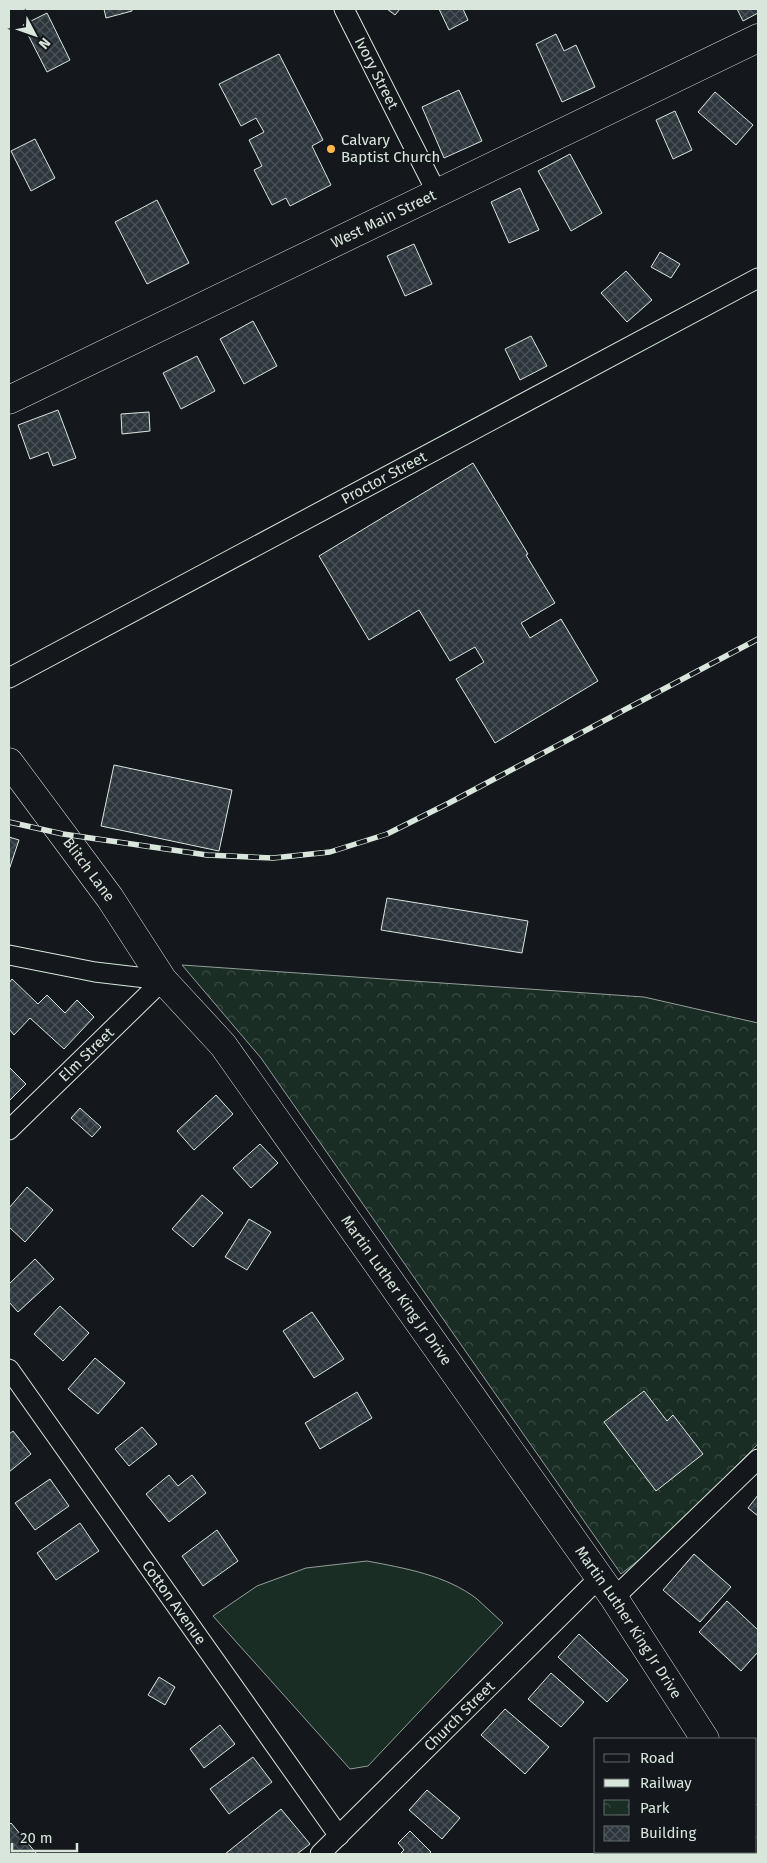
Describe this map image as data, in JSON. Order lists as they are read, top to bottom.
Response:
{
  "streets": {
    "street": [
      "Ivory Street",
      "West Main Street",
      "Proctor Street",
      "Blitch Lane",
      "Elm Street",
      "Martin Luther King Jr Drive",
      "Cotton Avenue",
      "Church Street"
    ]
  },
  "crossings": [
    ["Ivory Street", "West Main Street"],
    ["Blitch Lane", "Elm Street"],
    ["Blitch Lane", "Martin Luther King Jr Drive"],
    ["Elm Street", "Martin Luther King Jr Drive"],
    ["Martin Luther King Jr Drive", "Church Street"],
    ["Cotton Avenue", "Church Street"]
  ],
  "places": ["Calvary Baptist Church"],
  "legend": [
    "Road",
    "Railway",
    "Park",
    "Building"
  ],
  "scale_bar": "20 m",
  "north": "bottom right"
}
